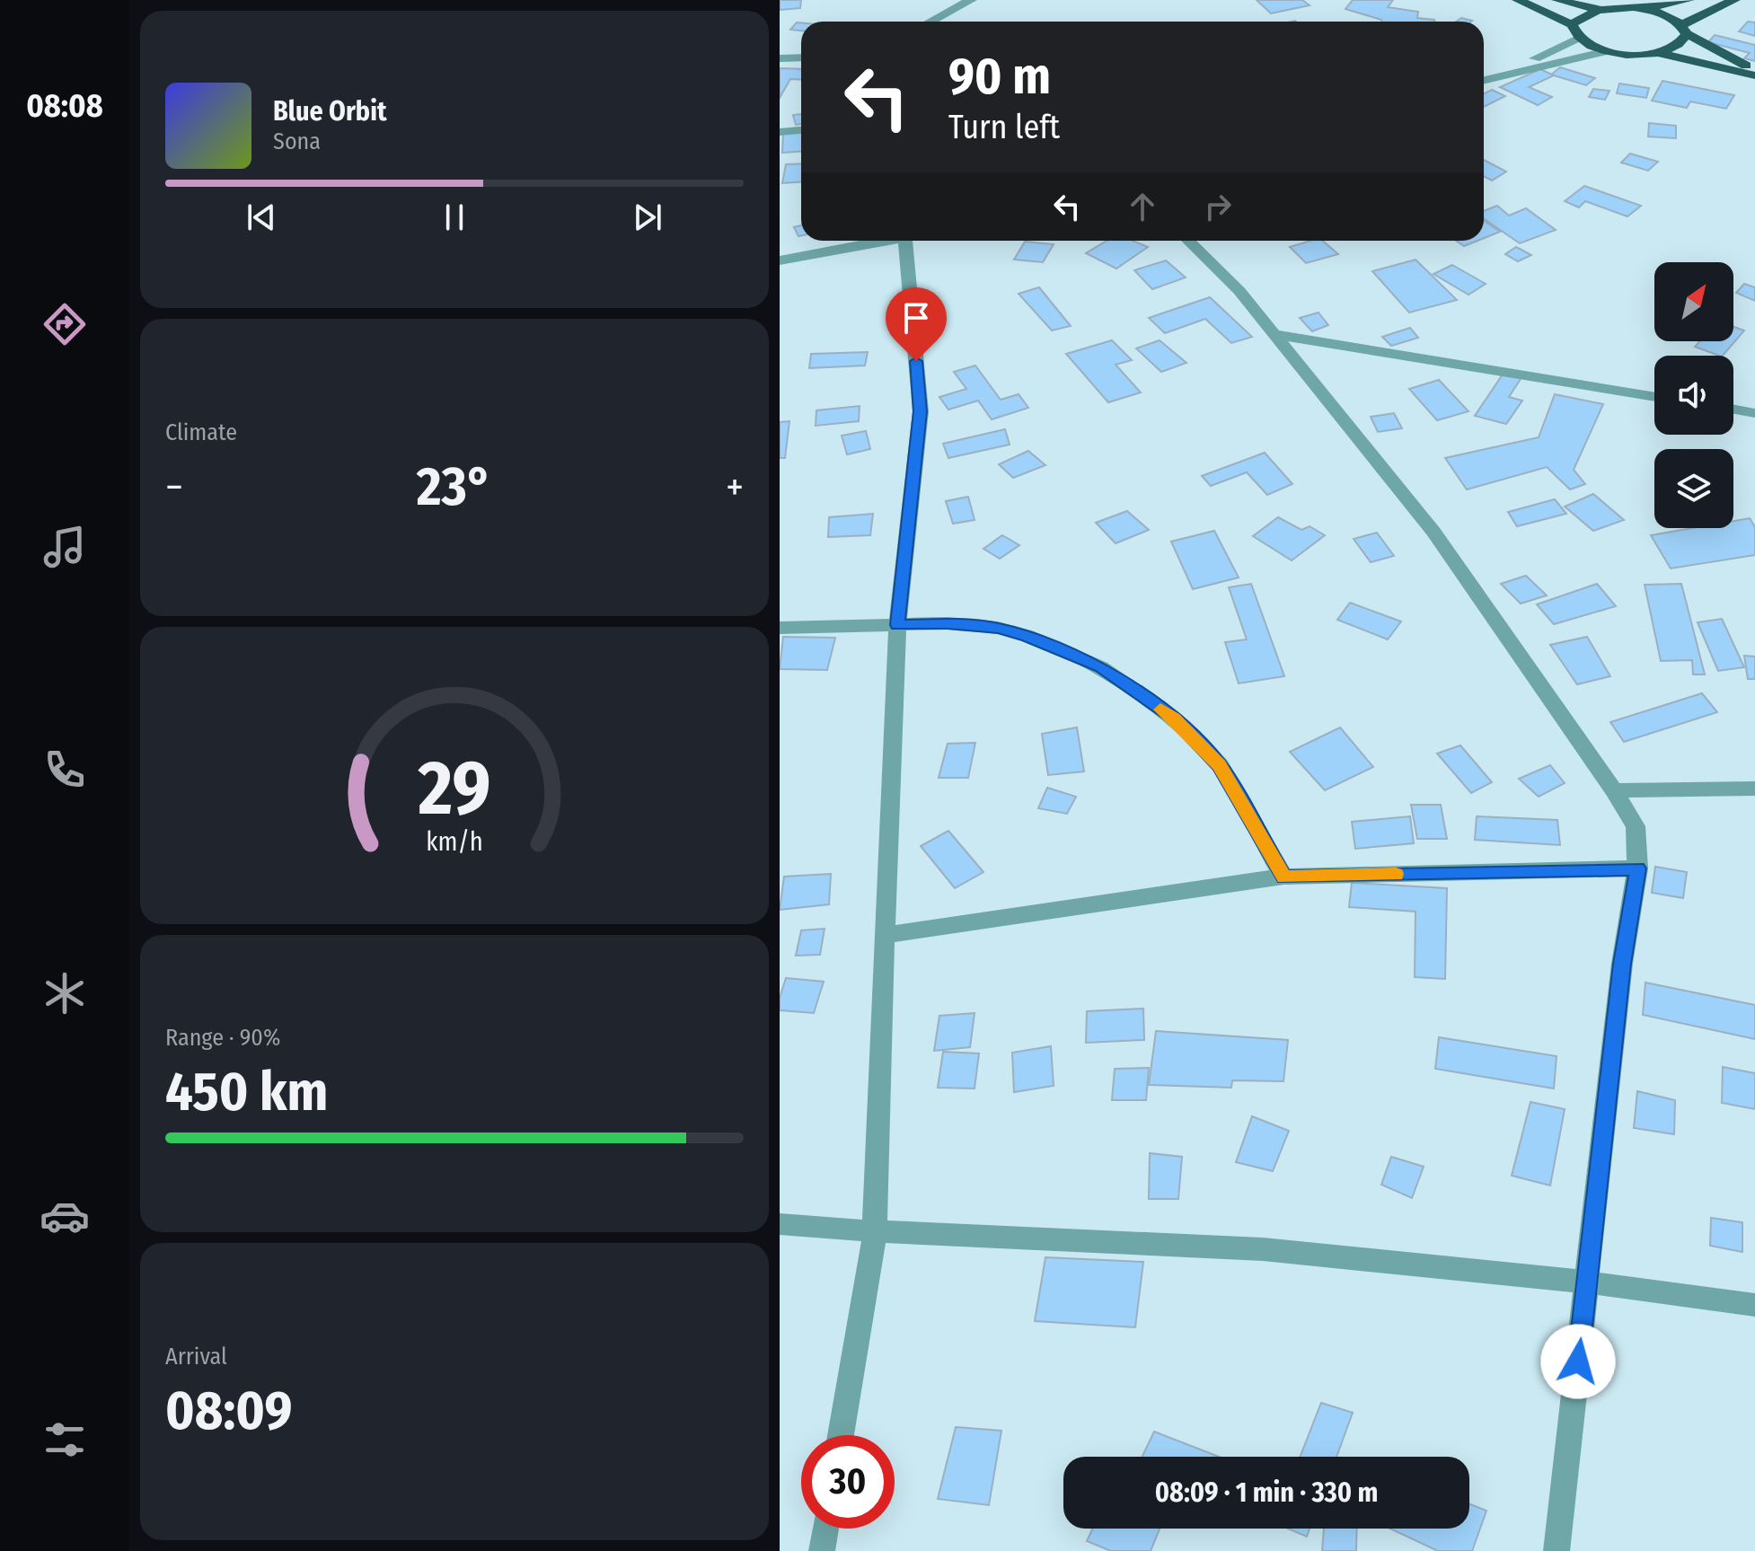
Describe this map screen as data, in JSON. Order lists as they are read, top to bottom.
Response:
{
  "north": "top right",
  "page": {
    "tabs": "08:08",
    "turn": ["90 m", "Turn left"],
    "song": ["Blue Orbit", "Sona"],
    "tile": [
      "Climate",
      ["Range · 90%", "450 km"],
      ["Arrival", "08:09"]
    ],
    "heat": ["−", "23°", "+"],
    "limit": "30",
    "trip": "08:09 · 1 min · 330 m",
    "gauge": ["29", "km/h"]
  }
}
